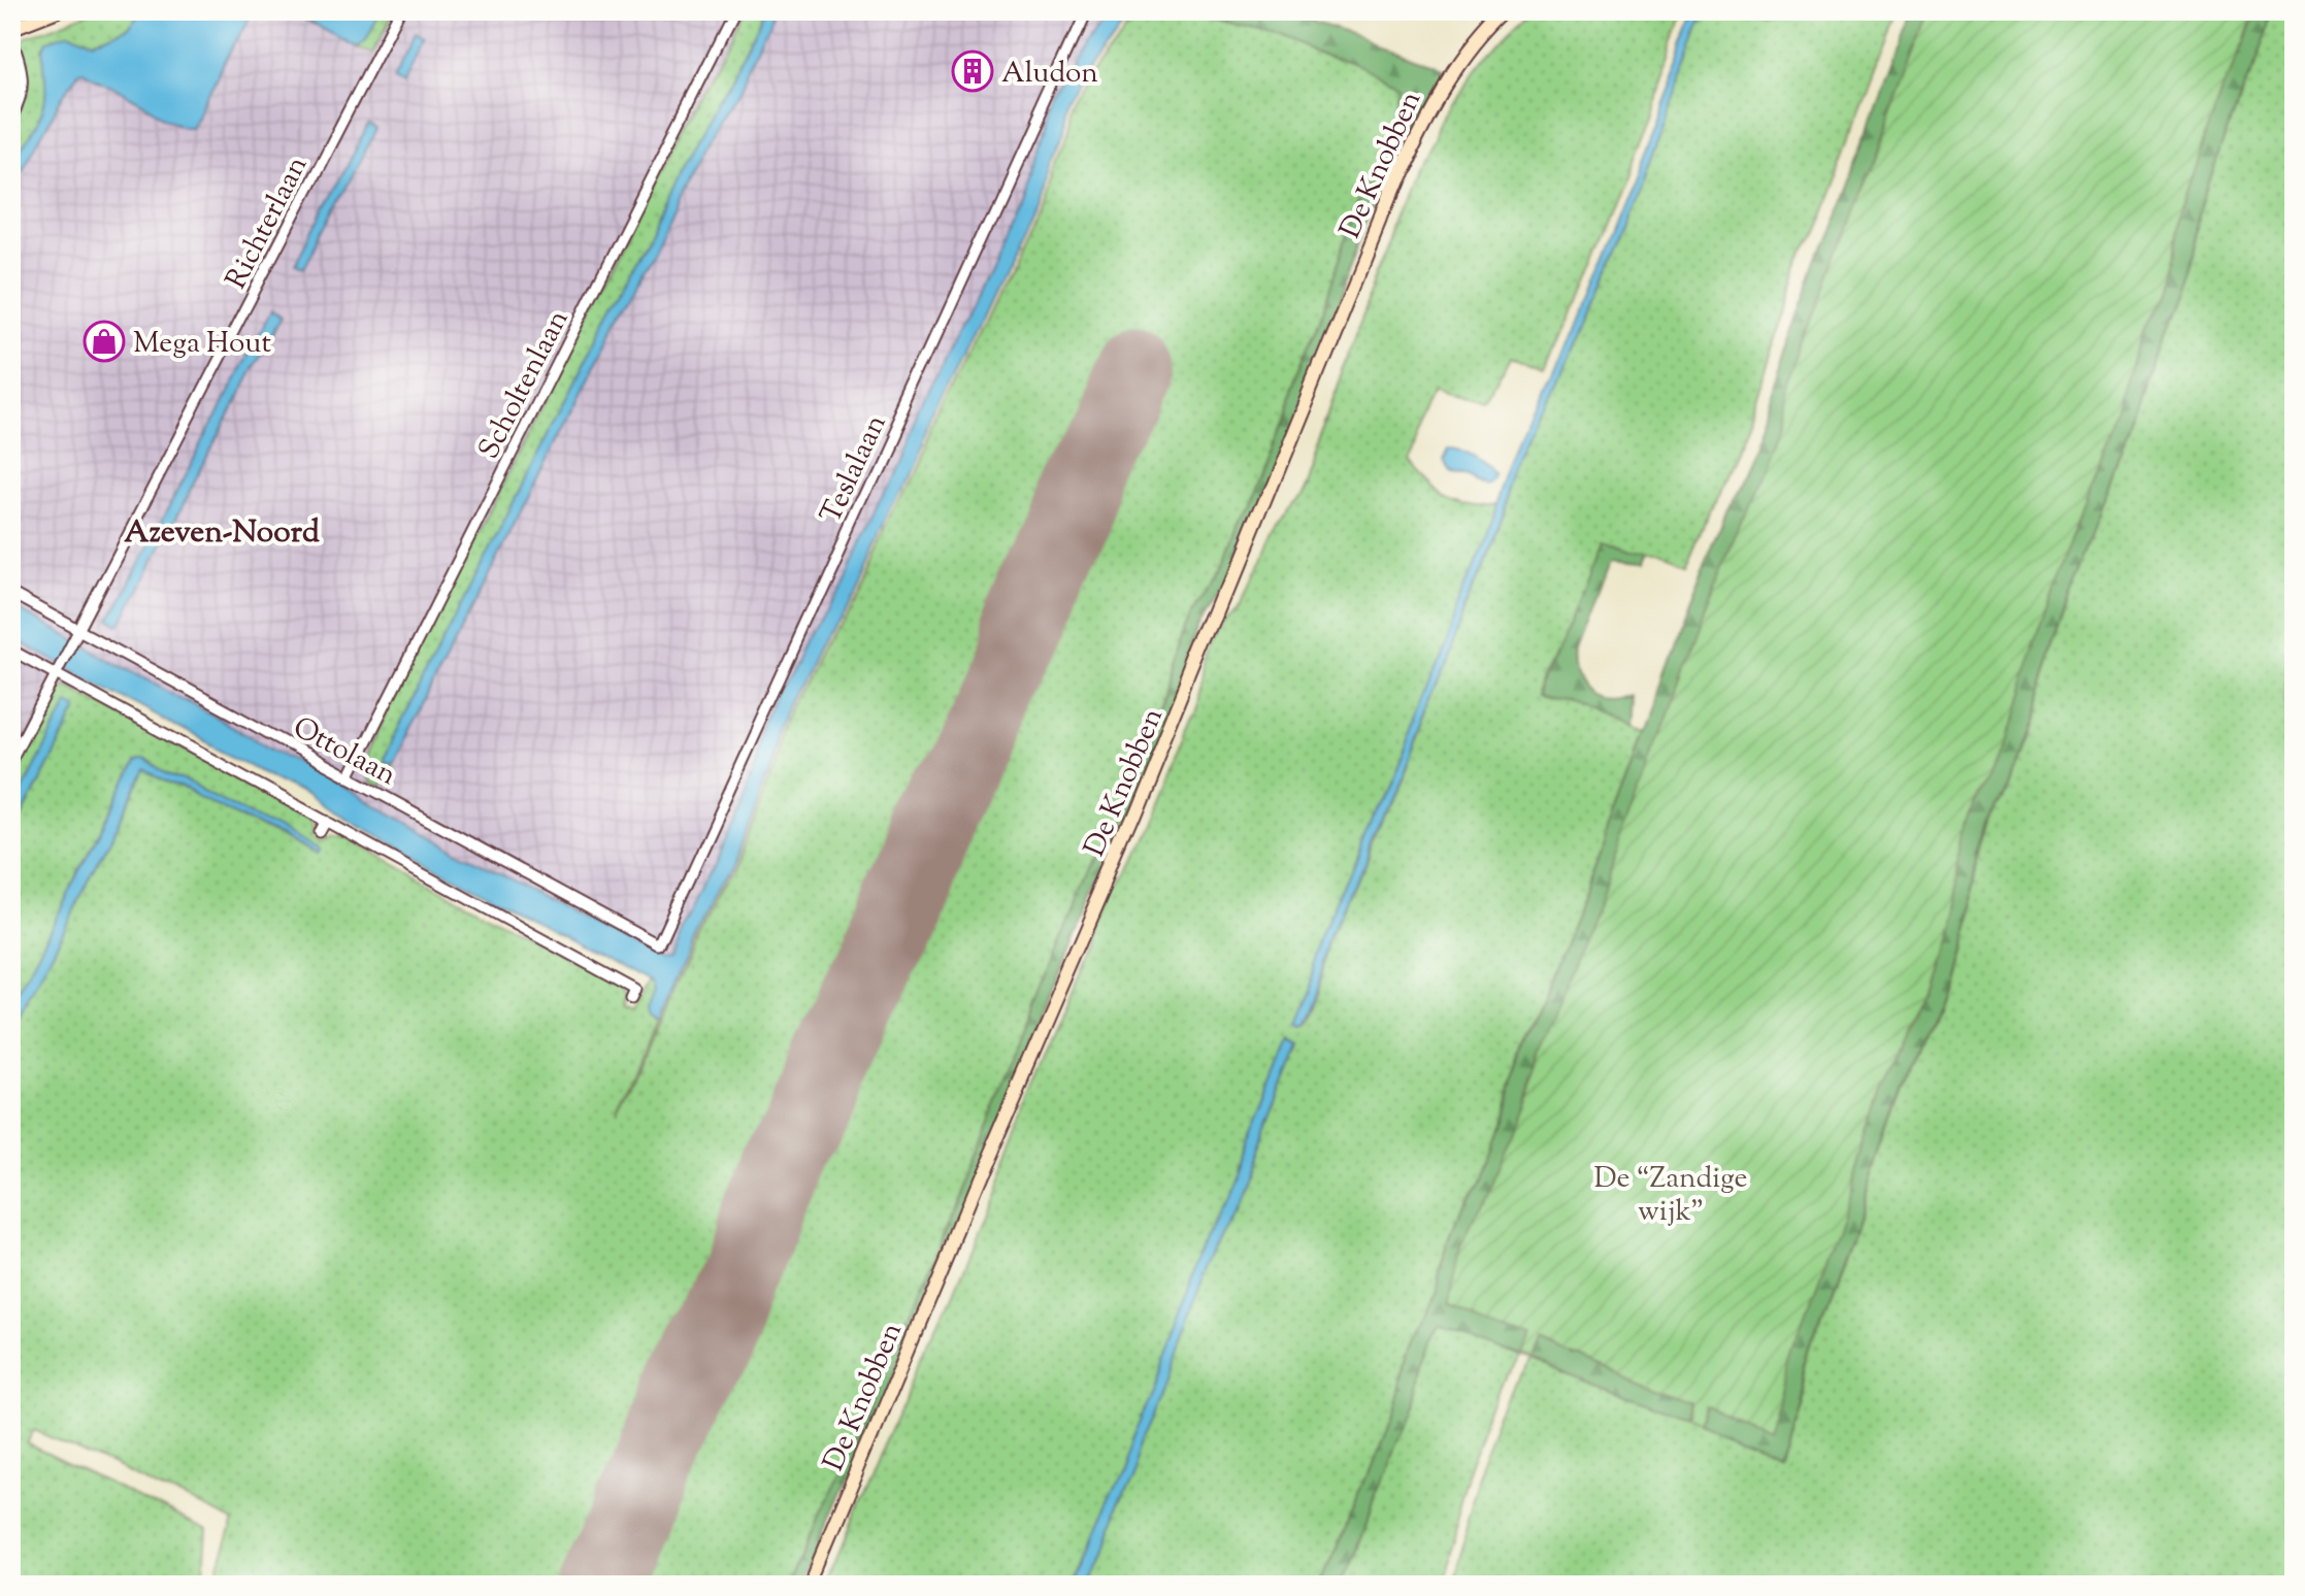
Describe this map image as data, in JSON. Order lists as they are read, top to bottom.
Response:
{
  "streets": {
    "street": [
      "De Knobben",
      "Richterlaan",
      "Scholtenlaan",
      "Teslalaan",
      "Ottolaan"
    ]
  },
  "crossings": [
    ["Richterlaan", "Ottolaan"],
    ["Scholtenlaan", "Ottolaan"],
    ["Teslalaan", "Ottolaan"]
  ],
  "districts": ["Azeven-Noord"],
  "parks": ["De “Zandige wijk”"],
  "places": {
    "building": ["Aludon"],
    "shop": ["Mega Hout"]
  }
}
